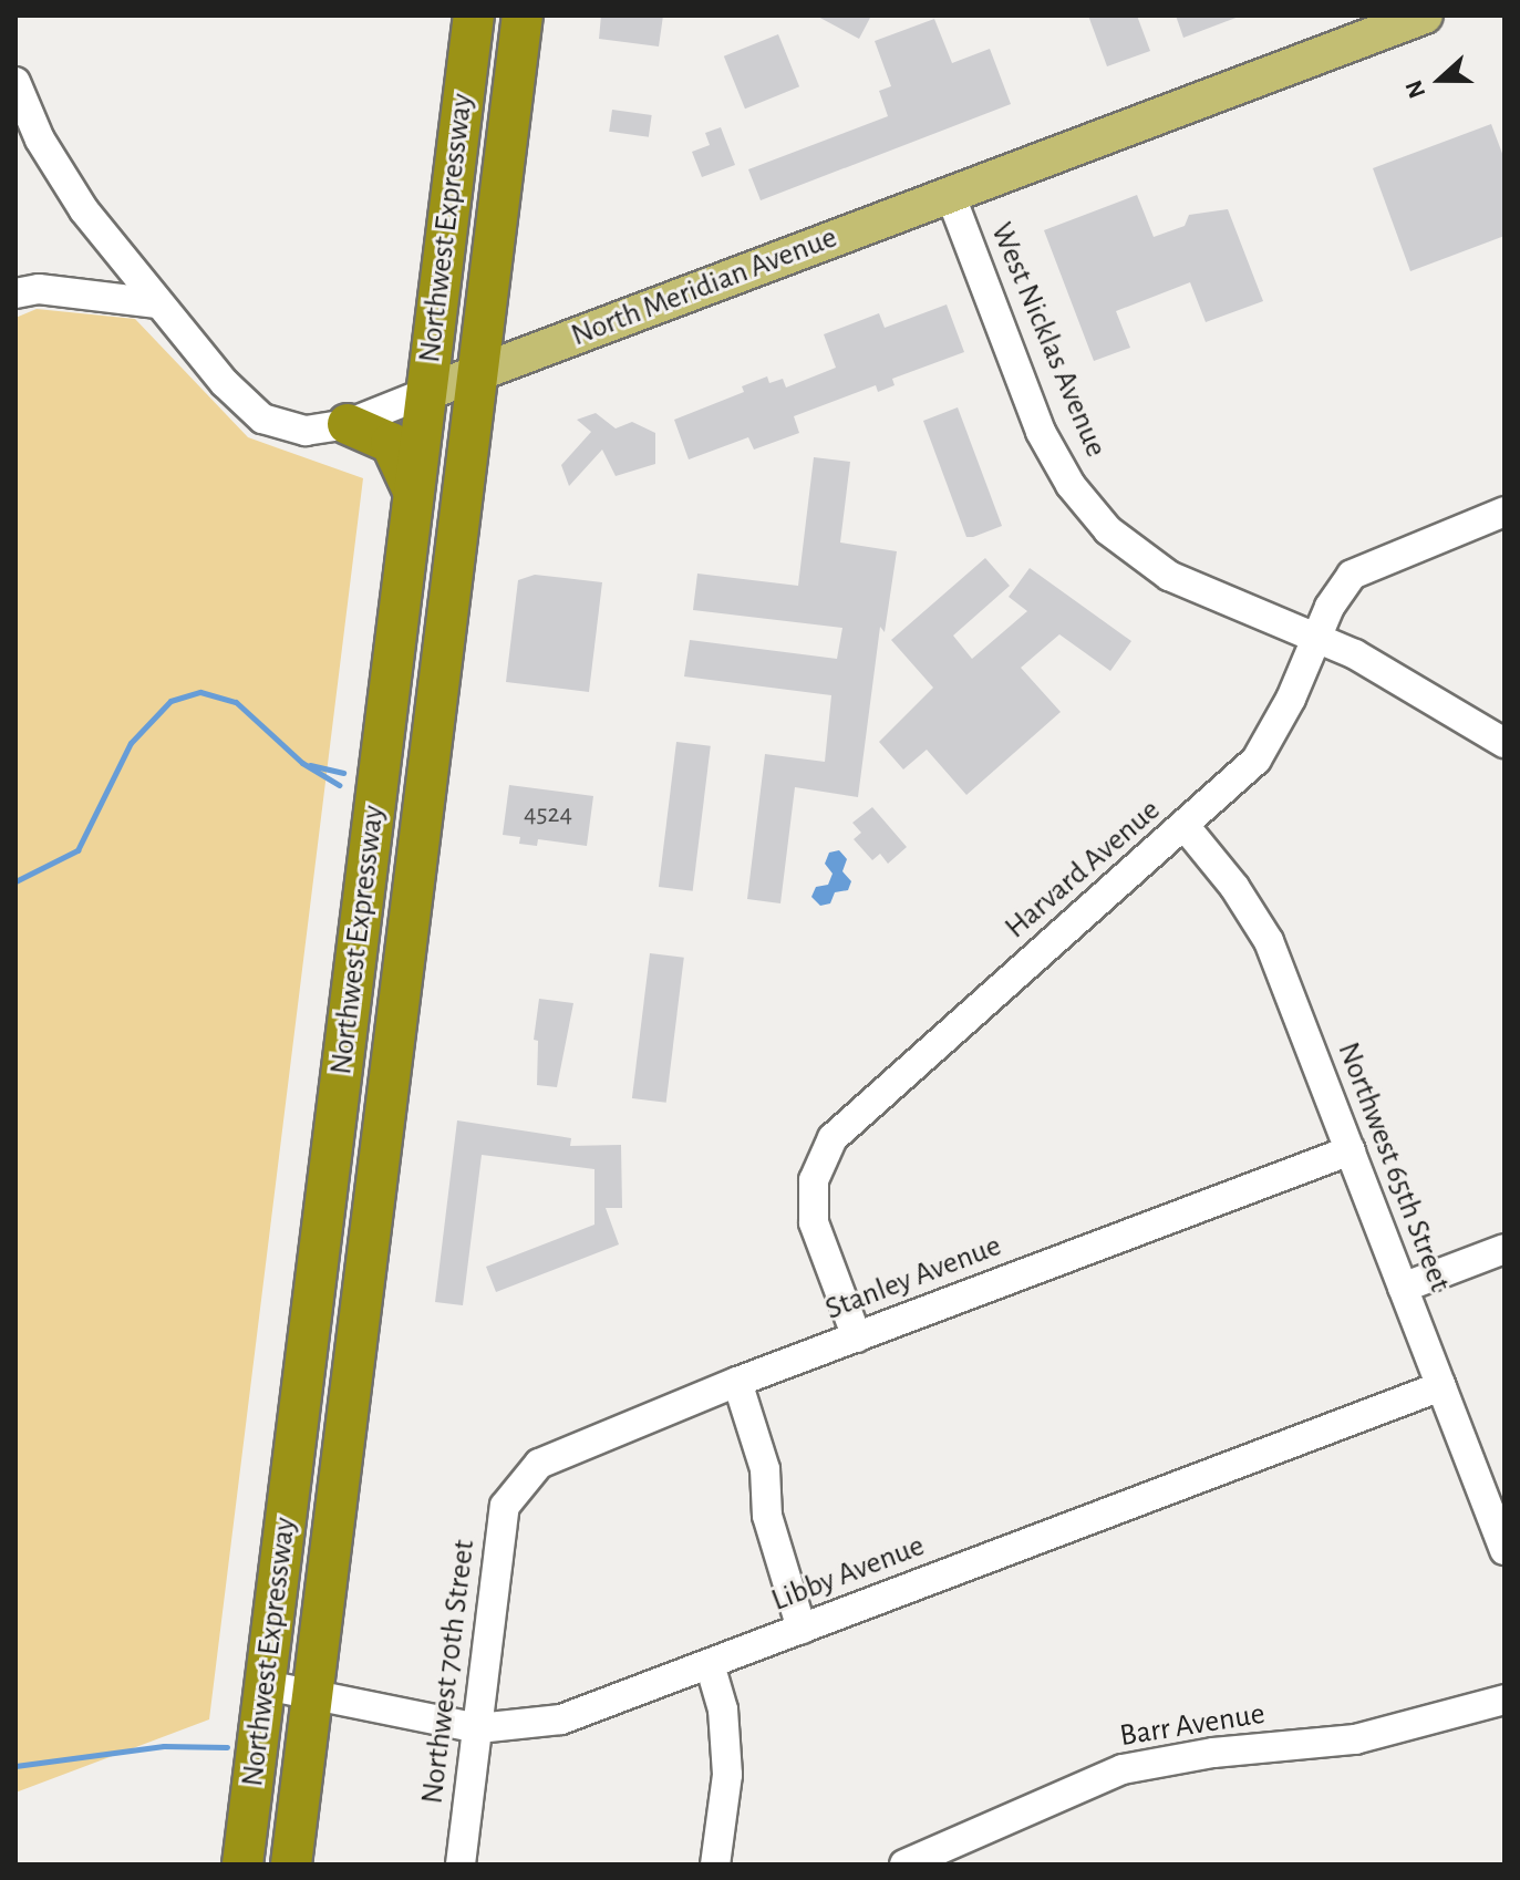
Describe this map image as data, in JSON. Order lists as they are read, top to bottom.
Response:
{
  "streets": {
    "highway": ["Northwest Expressway"],
    "main road": ["North Meridian Avenue"],
    "street": [
      "West Nicklas Avenue",
      "Harvard Avenue",
      "Northwest 65th Street",
      "Stanley Avenue",
      "Libby Avenue",
      "Northwest 70th Street",
      "Barr Avenue"
    ]
  },
  "crossings": [
    ["Northwest Expressway", "North Meridian Avenue"],
    ["Northwest Expressway", "Libby Avenue"],
    ["North Meridian Avenue", "West Nicklas Avenue"],
    ["West Nicklas Avenue", "Harvard Avenue"],
    ["Harvard Avenue", "Northwest 65th Street"],
    ["Harvard Avenue", "Stanley Avenue"],
    ["Northwest 65th Street", "Stanley Avenue"],
    ["Northwest 65th Street", "Libby Avenue"],
    ["Stanley Avenue", "Northwest 70th Street"],
    ["Libby Avenue", "Northwest 70th Street"]
  ],
  "house_numbers": ["4524"],
  "north": "left"
}
